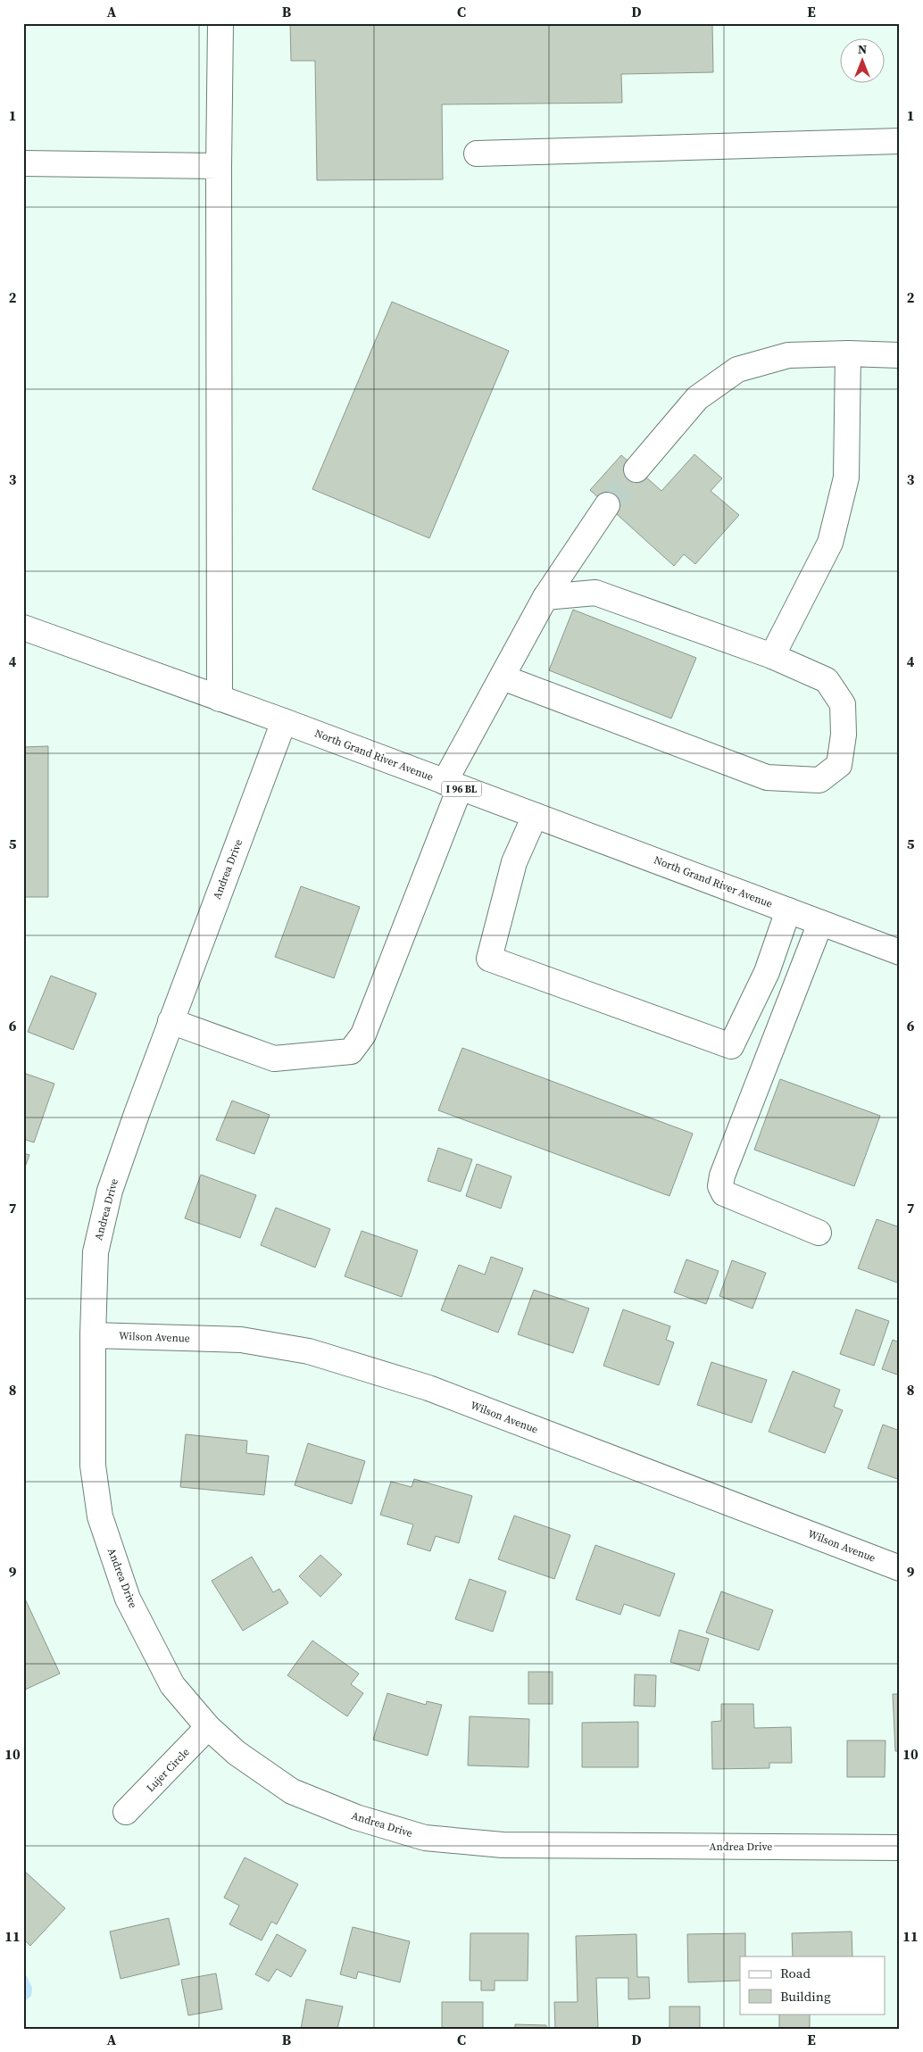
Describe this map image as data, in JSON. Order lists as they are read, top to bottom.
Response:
{
  "streets": {
    "street": [
      "North Grand River Avenue",
      "I 96 BL",
      "Andrea Drive",
      "Wilson Avenue",
      "Lujer Circle"
    ]
  },
  "crossings": [
    ["North Grand River Avenue", "Andrea Drive"],
    ["Andrea Drive", "Wilson Avenue"],
    ["Andrea Drive", "Lujer Circle"]
  ],
  "legend": ["Road", "Building"],
  "north": "top",
  "grid": {
    "columns": [
      "A",
      "B",
      "C",
      "D",
      "E"
    ],
    "rows": [
      "1",
      "2",
      "3",
      "4",
      "5",
      "6",
      "7",
      "8",
      "9",
      "10",
      "11"
    ]
  }
}
